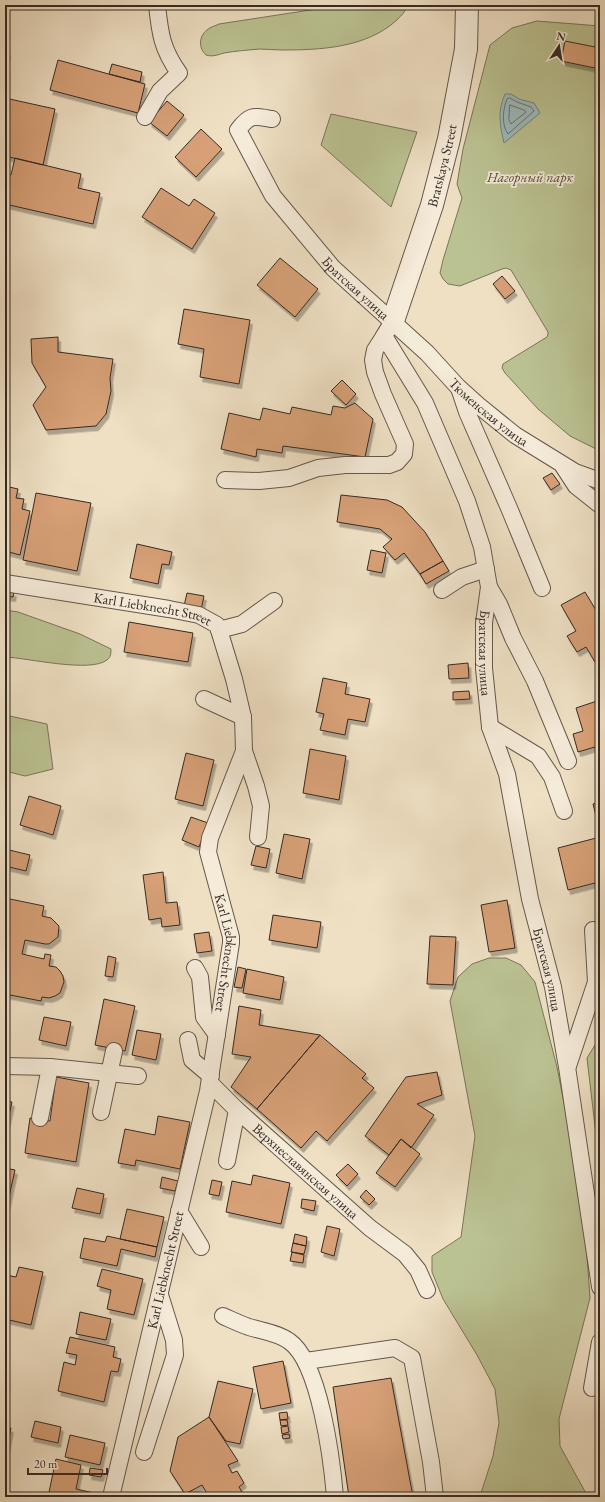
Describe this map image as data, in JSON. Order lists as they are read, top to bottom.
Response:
{
  "streets": {
    "street": ["Bratskaya Street"],
    "lane": [
      "Братская улица",
      "Тюменская улица",
      "Karl Liebknecht Street",
      "Верхнеславянская улица"
    ]
  },
  "crossings": [
    ["Bratskaya Street", "Братская улица"],
    ["Bratskaya Street", "Тюменская улица"],
    ["Братская улица", "Тюменская улица"],
    ["Karl Liebknecht Street", "Верхнеславянская улица"]
  ],
  "parks": ["Нагорный парк"],
  "scale_bar": "20 m",
  "north": "top"
}
